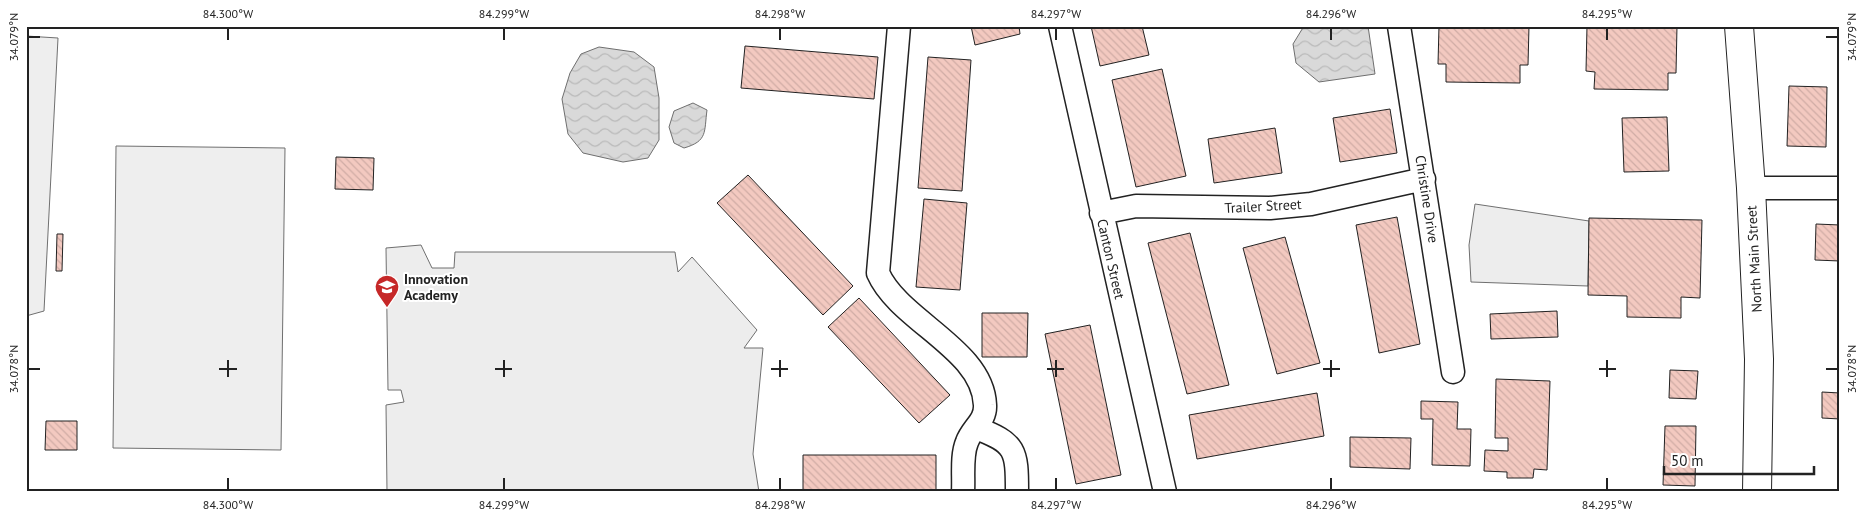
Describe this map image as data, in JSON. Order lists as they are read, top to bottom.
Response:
{
  "streets": {
    "main road": ["North Main Street"],
    "street": ["Christine Drive", "Trailer Street", "Canton Street"]
  },
  "crossings": [
    ["Christine Drive", "Trailer Street"],
    ["Trailer Street", "Canton Street"]
  ],
  "places": {
    "school or university": ["Innovation Academy"]
  },
  "scale_bar": "50 m",
  "coordinates": [
    "84.300°W",
    "84.299°W",
    "84.298°W",
    "84.297°W",
    "84.296°W",
    "84.295°W",
    "34.079°N",
    "34.078°N"
  ]
}
